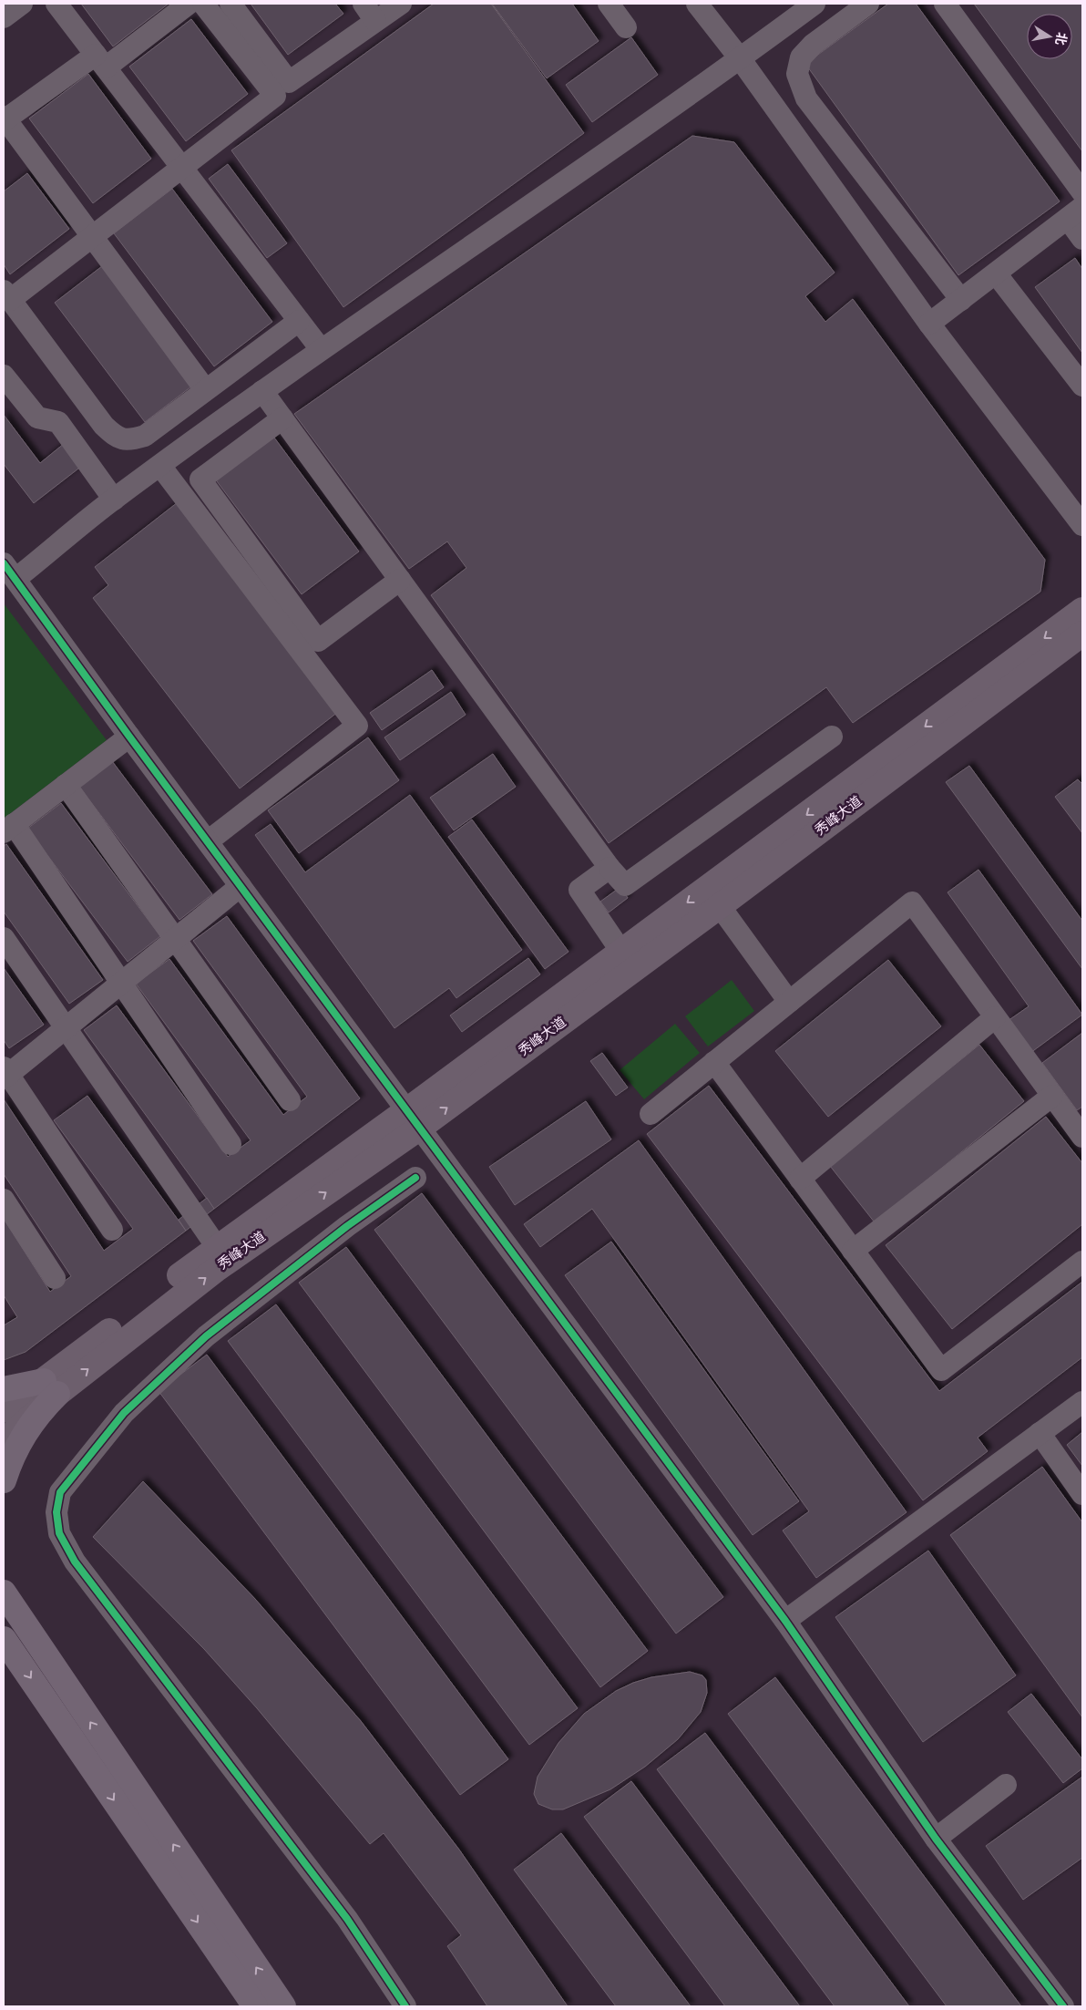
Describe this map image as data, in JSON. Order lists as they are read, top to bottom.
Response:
{
  "streets": {
    "main road": ["秀峰大道"]
  },
  "north": "right"
}
